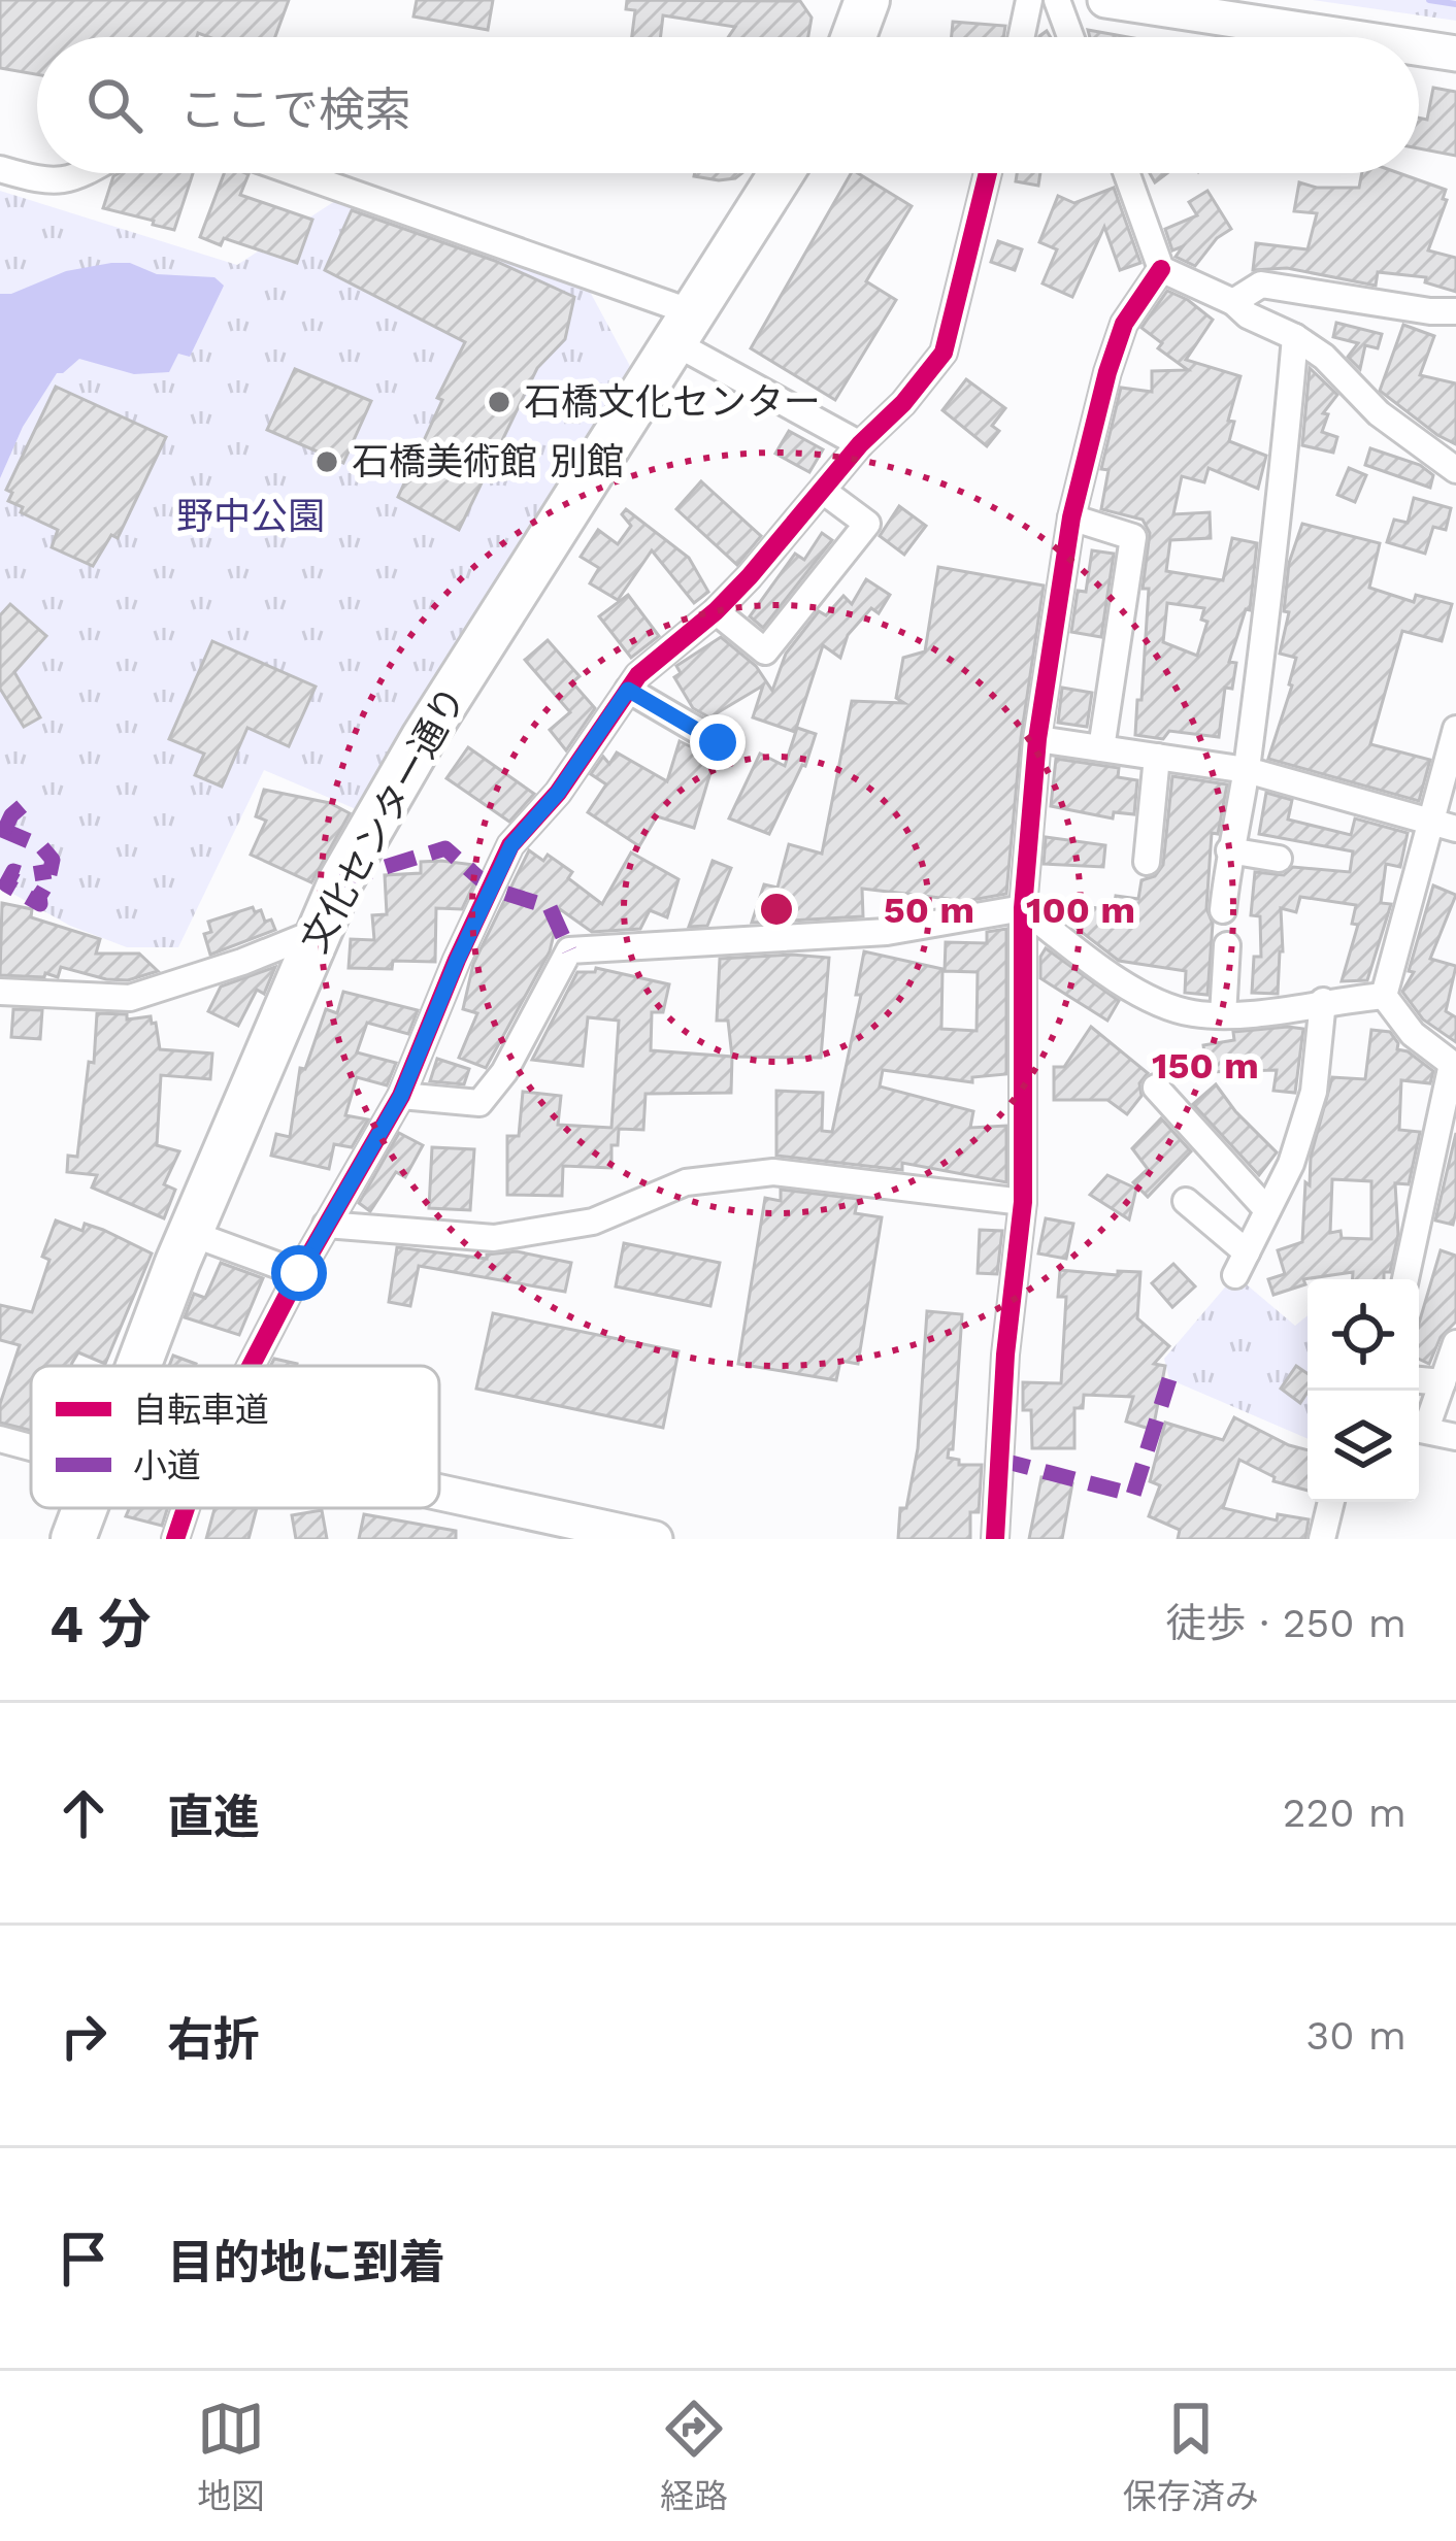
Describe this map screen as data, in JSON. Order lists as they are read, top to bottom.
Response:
{
  "streets": {
    "highway": ["文化センター通り"]
  },
  "parks": ["野中公園"],
  "places": ["石橋文化センター", "石橋美術館 別館"],
  "legend": ["自転車道", "小道"],
  "page": {
    "search": "ここで検索",
    "heading": ["4 分", "徒歩 · 250 m"],
    "list": [
      ["直進", "220 m"],
      ["右折", "30 m"],
      "目的地に到着"
    ],
    "nav": ["地図", "経路", "保存済み"]
  },
  "rings": ["50 m", "100 m", "150 m"]
}
